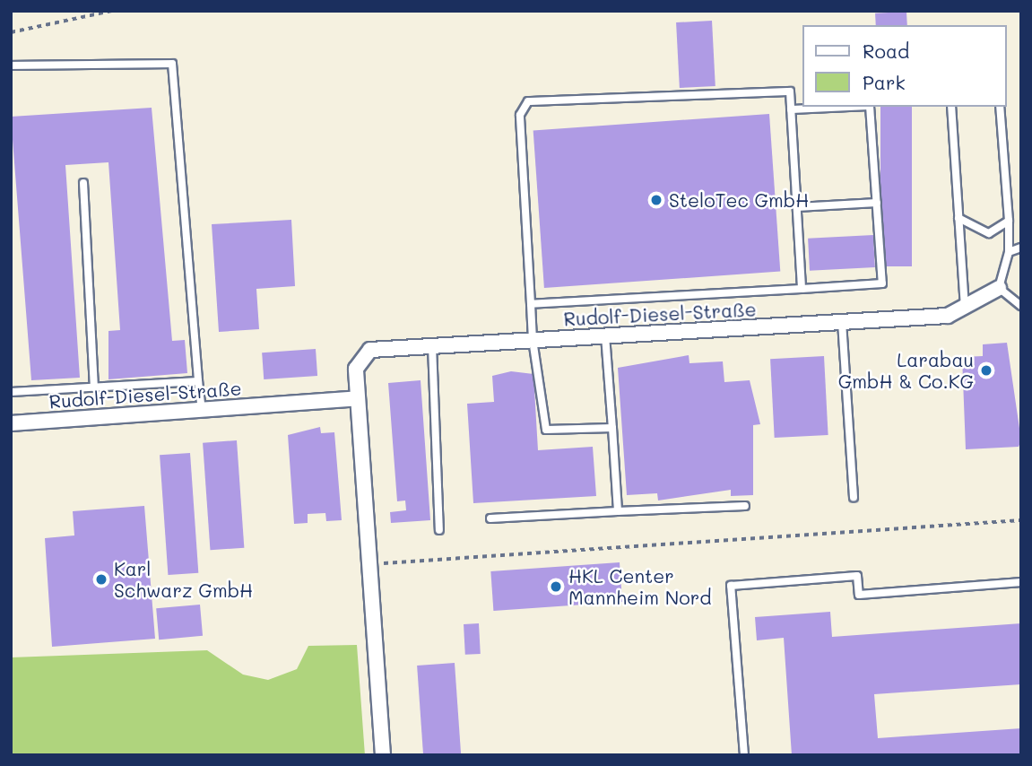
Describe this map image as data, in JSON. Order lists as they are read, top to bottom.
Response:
{
  "streets": {
    "street": ["Rudolf-Diesel-Straße"]
  },
  "places": [
    "SteloTec GmbH",
    "Larabau GmbH & Co.KG",
    "Karl Schwarz GmbH",
    "HKL Center Mannheim Nord"
  ],
  "legend": ["Road", "Park"]
}
